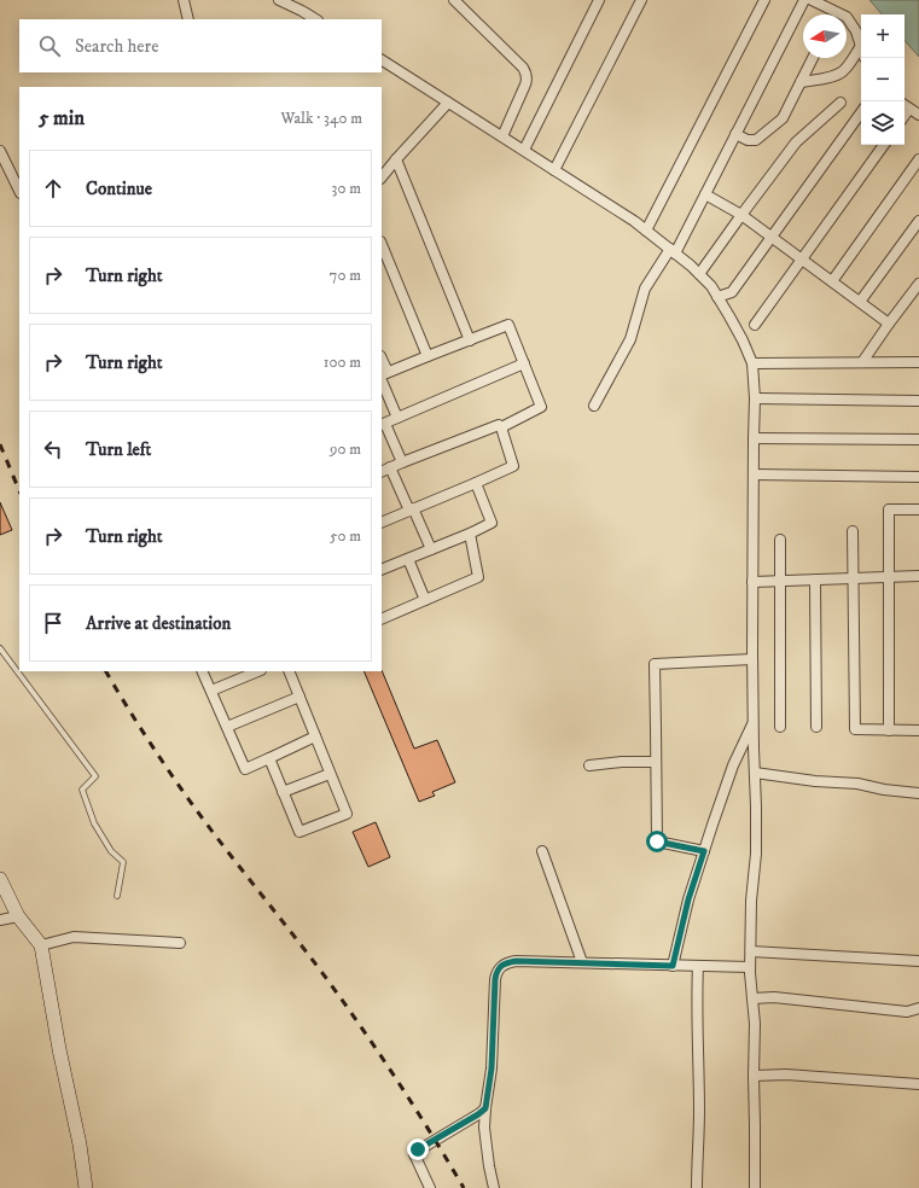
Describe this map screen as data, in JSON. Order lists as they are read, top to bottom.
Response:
{
  "north": "left",
  "page": {
    "map_buttons": ["+", "−"],
    "search": "Search here",
    "heading": ["5 min", "Walk · 340 m"],
    "list": [
      ["Continue", "30 m"],
      ["Turn right", "70 m"],
      ["Turn right", "100 m"],
      ["Turn left", "90 m"],
      ["Turn right", "50 m"],
      "Arrive at destination"
    ]
  }
}
